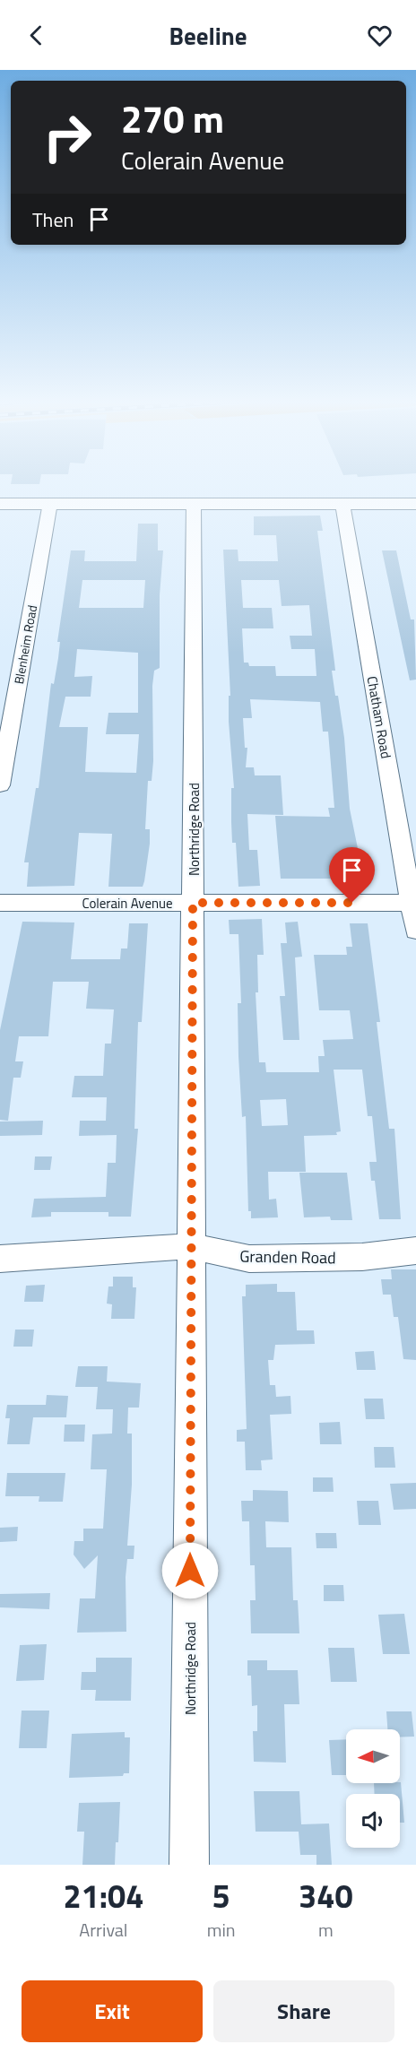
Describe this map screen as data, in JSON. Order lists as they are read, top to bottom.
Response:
{
  "streets": {
    "street": [
      "Blenheim Road",
      "Chatham Road",
      "Northridge Road",
      "Colerain Avenue",
      "Granden Road"
    ]
  },
  "crossings": [
    ["Chatham Road", "Colerain Avenue"],
    ["Northridge Road", "Colerain Avenue"],
    ["Northridge Road", "Granden Road"]
  ],
  "north": "left",
  "page": {
    "header": "Beeline",
    "turn": ["270 m", "Colerain Avenue"],
    "then": "Then",
    "eta": [
      "21:04",
      "Arrival",
      "5",
      "min",
      "340",
      "m"
    ],
    "buttons": ["Exit", "Share"]
  }
}
